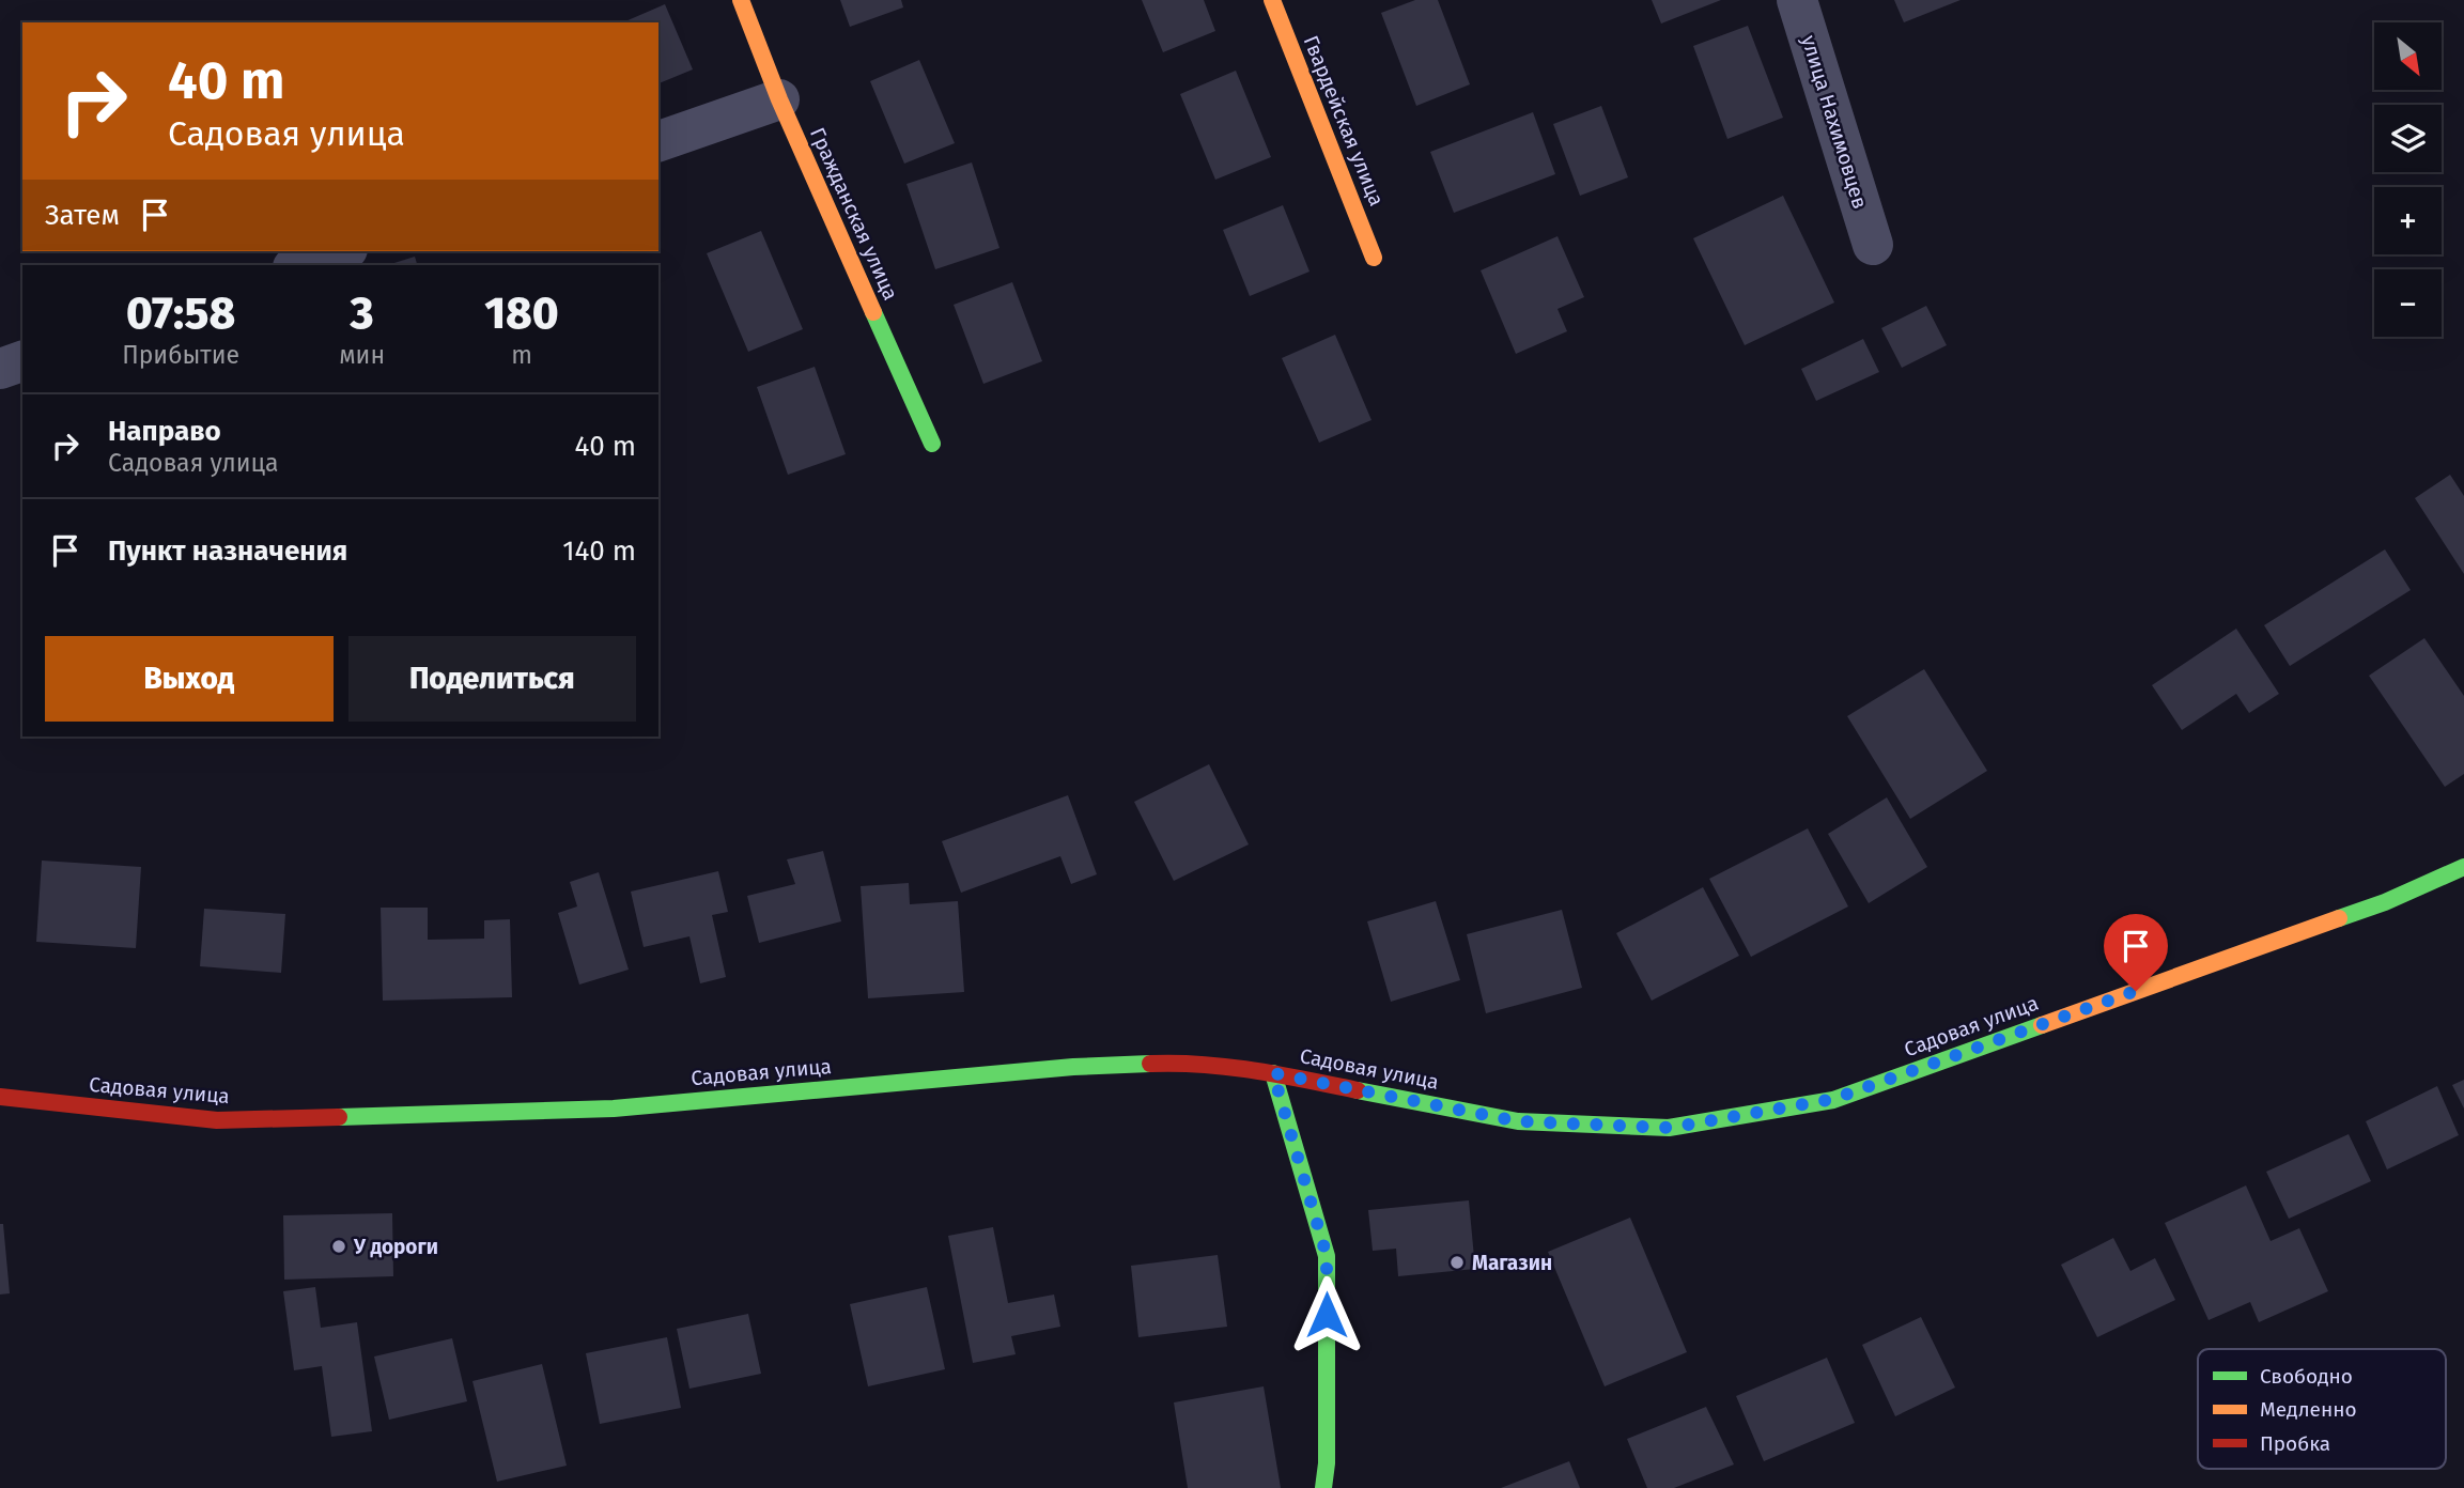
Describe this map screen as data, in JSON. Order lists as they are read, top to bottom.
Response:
{
  "streets": {
    "main road": ["Гвардейская улица", "Гражданская улица", "Садовая улица"],
    "street": ["улица Нахимовцев"]
  },
  "places": ["У дороги", "Магазин"],
  "legend": ["Свободно", "Медленно", "Пробка"],
  "north": "bottom right",
  "page": {
    "map_buttons": ["+", "−"],
    "turn": ["40 m", "Садовая улица"],
    "then": "Затем",
    "eta": [
      "07:58",
      "Прибытие",
      "3",
      "мин",
      "180",
      "m"
    ],
    "list": [
      {
        "name": "Направо",
        "note": "Садовая улица",
        "value": "40 m"
      },
      {
        "name": "Пункт назначения",
        "value": "140 m"
      }
    ],
    "buttons": ["Выход", "Поделиться"]
  }
}
